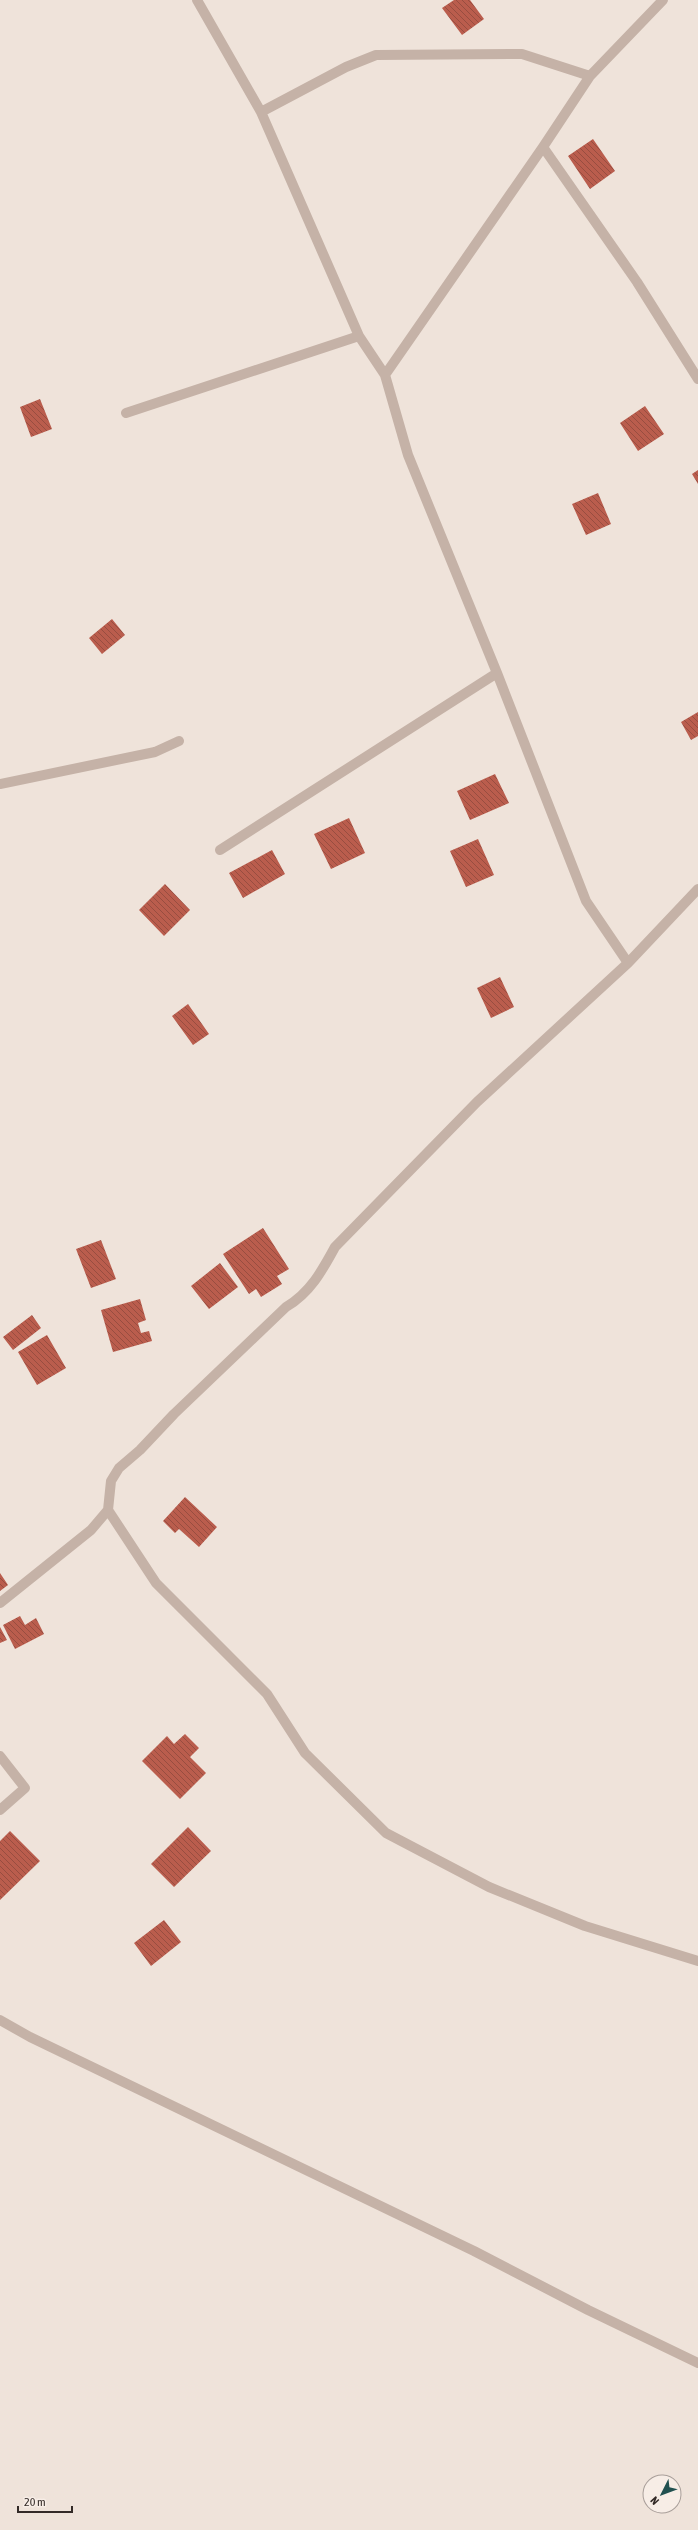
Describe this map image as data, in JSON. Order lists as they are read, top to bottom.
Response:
{
  "scale_bar": "20 m",
  "north": "bottom left"
}
